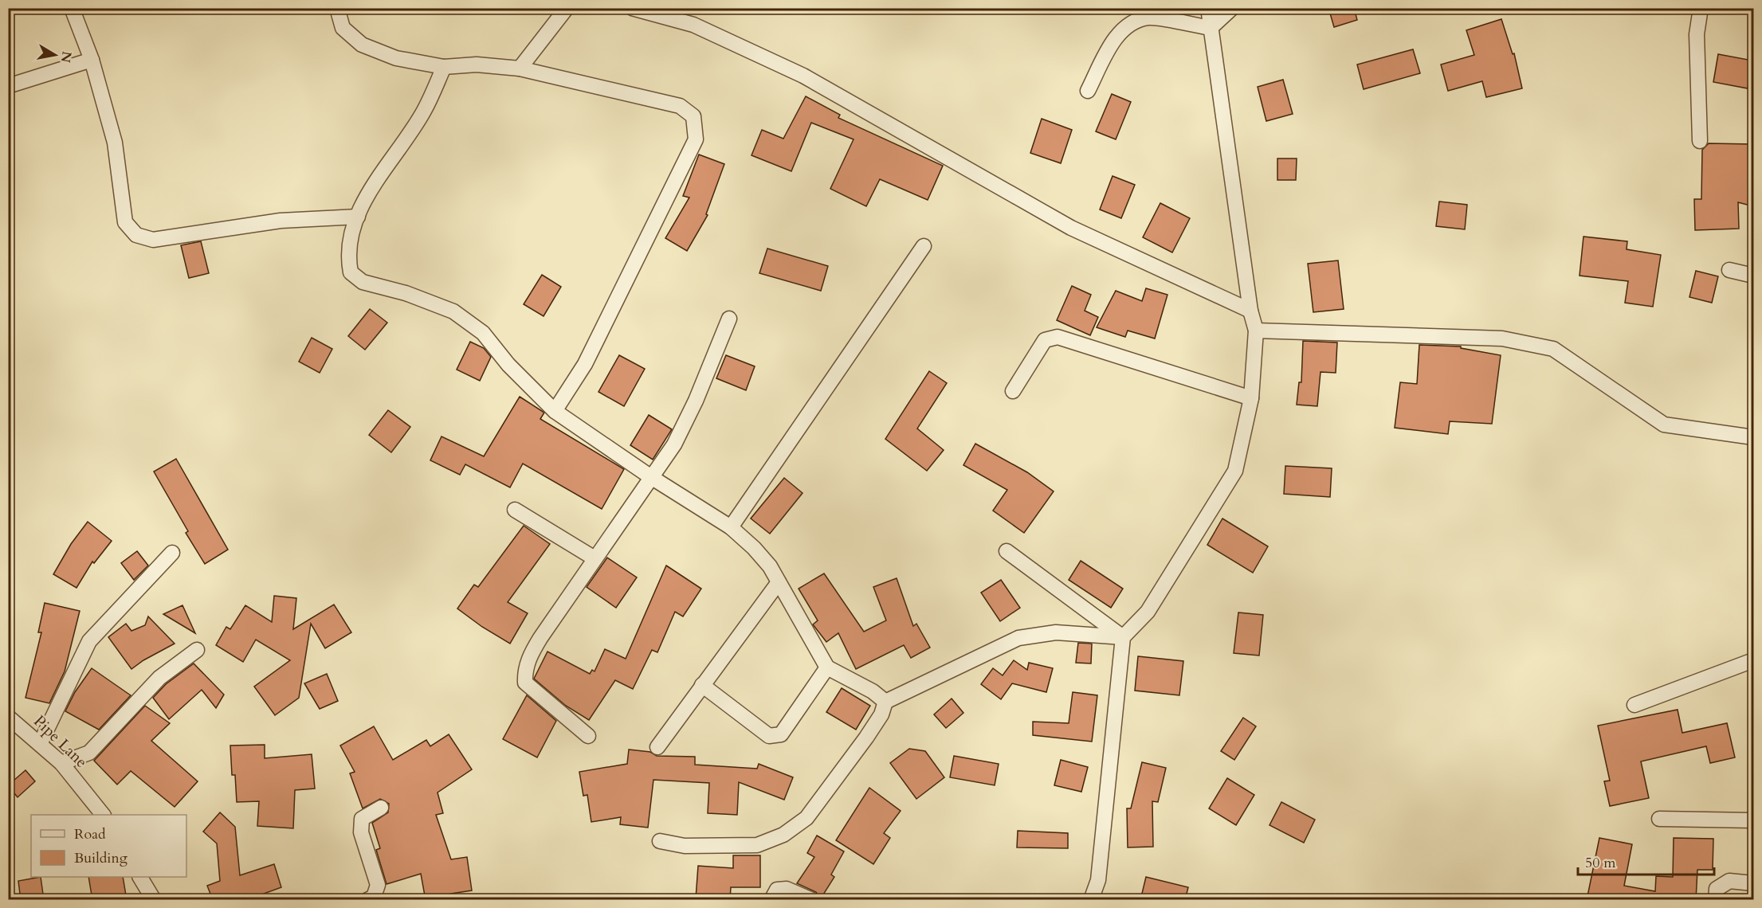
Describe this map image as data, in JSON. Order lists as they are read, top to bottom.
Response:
{
  "streets": {
    "street": ["Pipe Lane"]
  },
  "legend": ["Road", "Building"],
  "scale_bar": "50 m",
  "north": "right"
}
